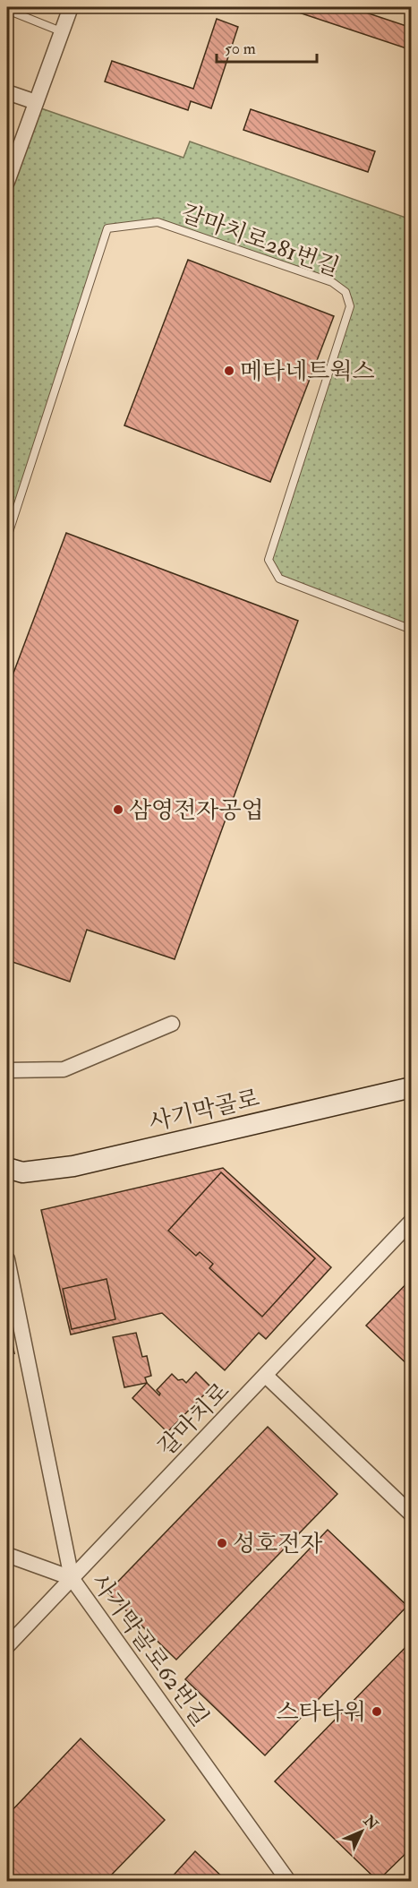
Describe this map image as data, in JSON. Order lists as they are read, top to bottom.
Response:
{
  "streets": {
    "street": ["사기막골로", "갈마치로", "사기막골로62번길"],
    "lane": ["갈마치로281번길"]
  },
  "crossings": [
    ["갈마치로", "사기막골로62번길"]
  ],
  "places": [
    "메타네트웍스",
    "삼영전자공업",
    "성호전자",
    "스타타워"
  ],
  "scale_bar": "50 m",
  "north": "top right"
}
